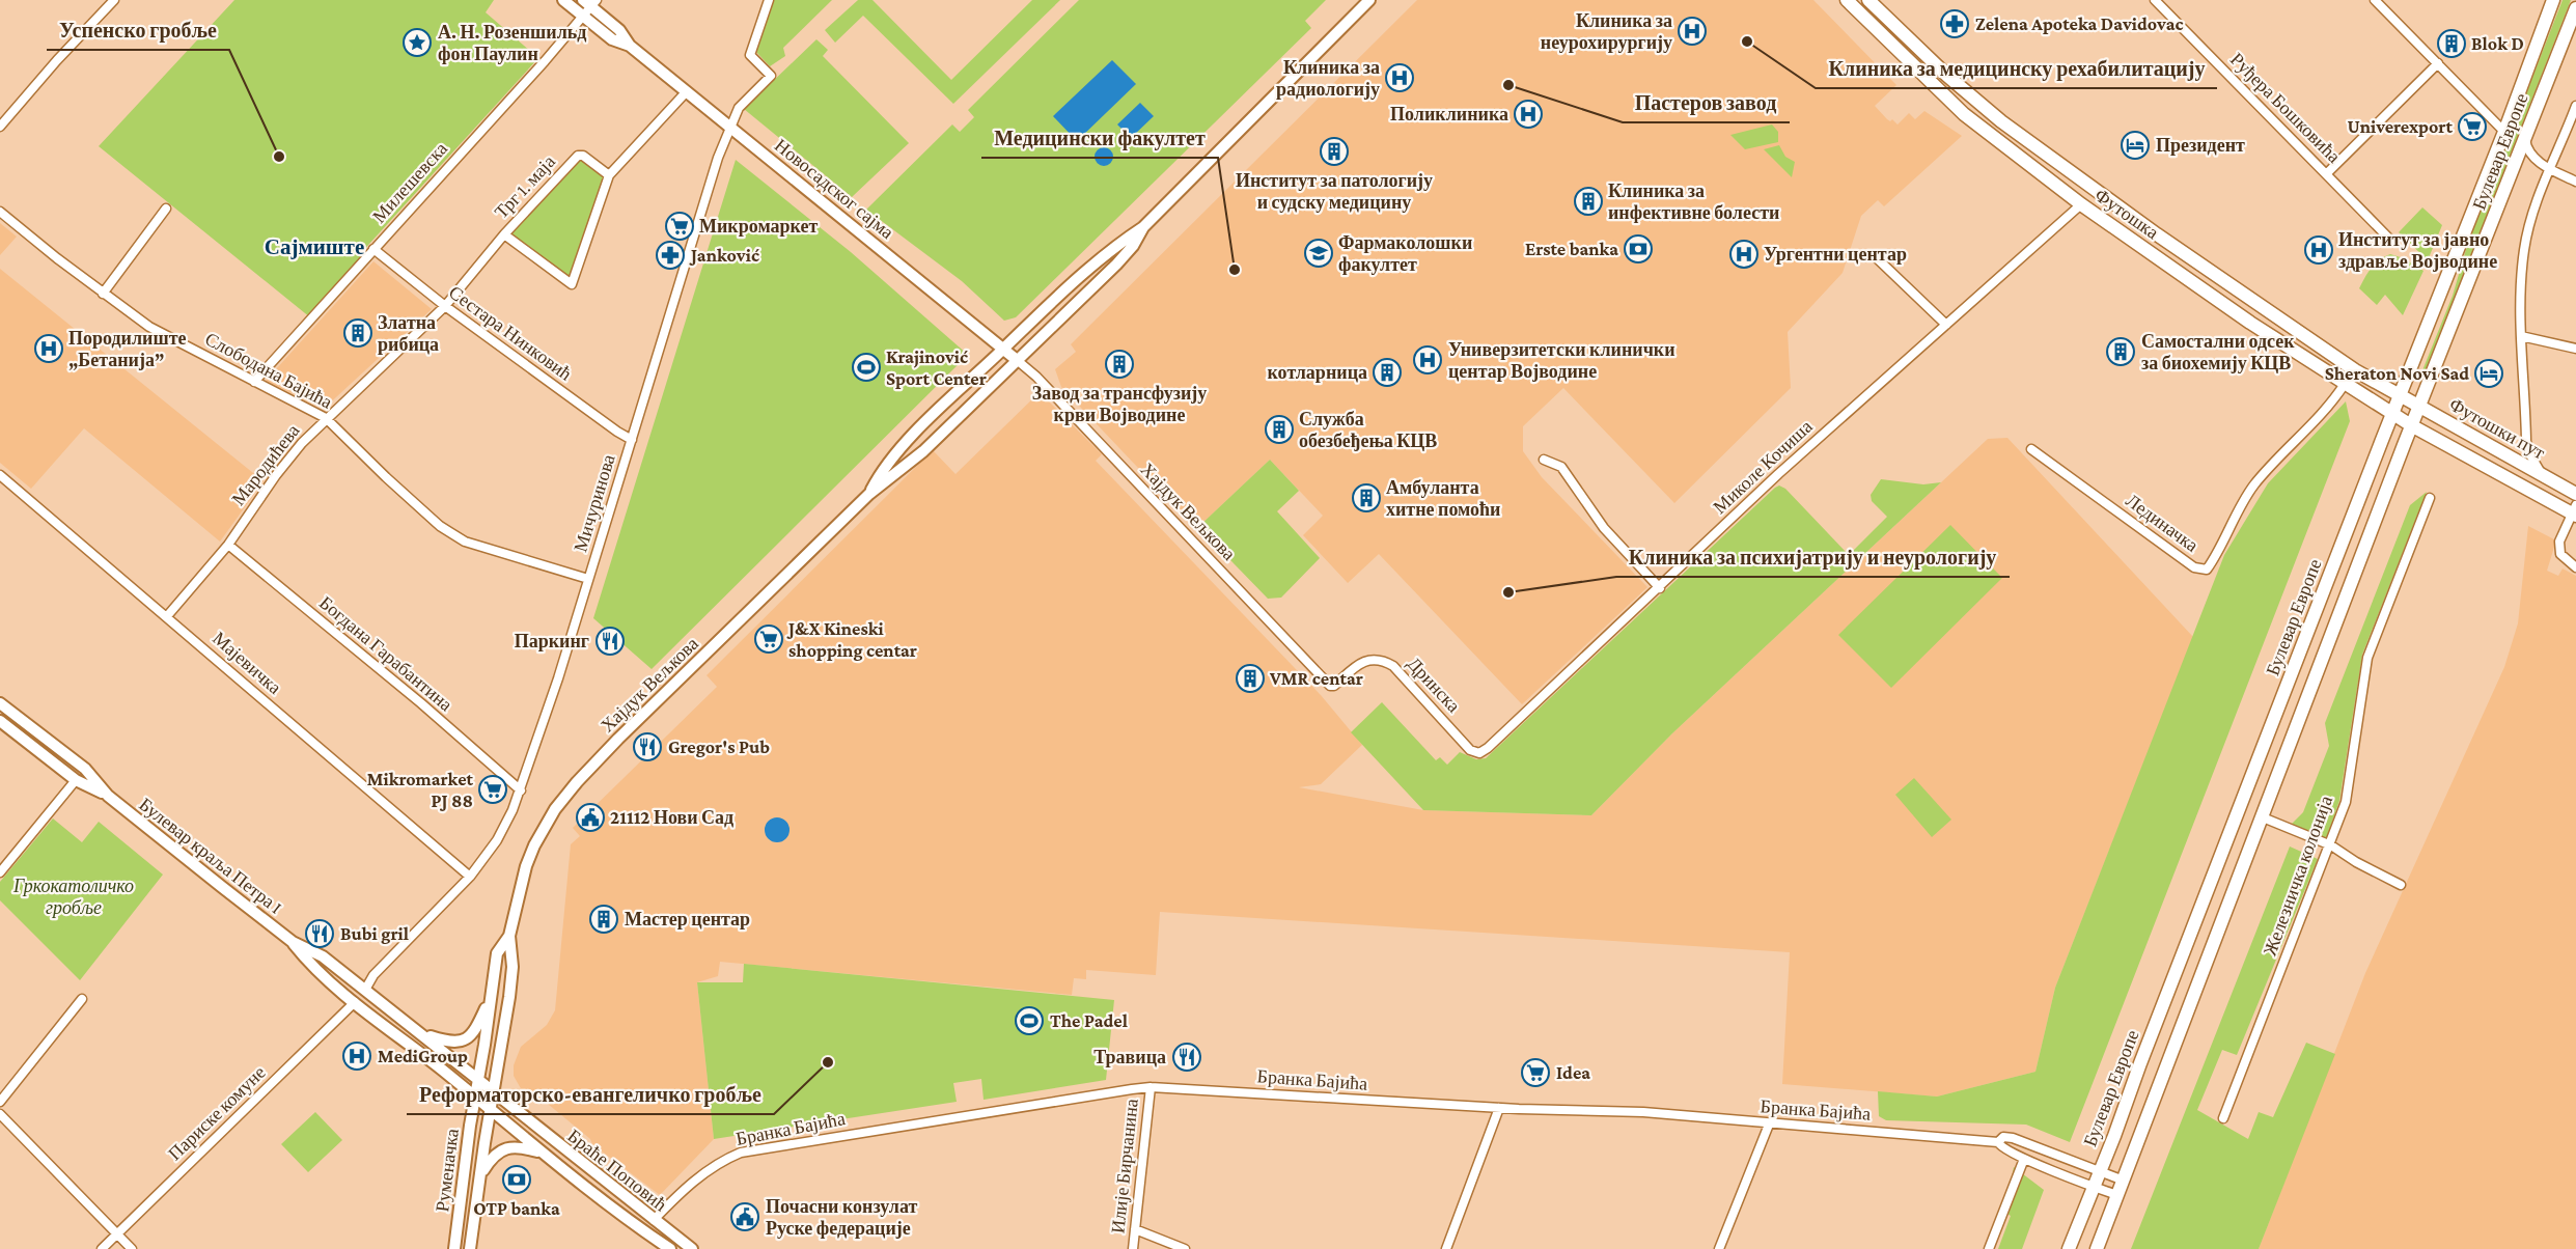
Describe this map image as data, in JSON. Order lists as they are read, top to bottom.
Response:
{
  "streets": {
    "main road": ["Булевар Европе", "Футошка", "Футошки пут"],
    "street": [
      "Руђера Бошковића",
      "Милешевска",
      "Трг 1. маја",
      "Новосадског сајма",
      "Сестара Нинковић",
      "Слободана Бајића",
      "Мародићева",
      "Миколе Кочиша",
      "Мичуринова",
      "Хајдук Вељкова",
      "Лединачка",
      "Богдана Гарабантина",
      "Мајевичка",
      "Дринска",
      "Булевар краља Петра I",
      "Железничка колонија",
      "Бранка Бајића",
      "Париске комуне",
      "Илије Бирчанина",
      "Руменачка",
      "Браће Поповић"
    ]
  },
  "crossings": [
    ["Булевар Европе", "Футошка"],
    ["Булевар Европе", "Футошки пут"],
    ["Булевар Европе", "Бранка Бајића"],
    ["Милешевска", "Новосадског сајма"],
    ["Милешевска", "Сестара Нинковић"],
    ["Милешевска", "Слободана Бајића"],
    ["Трг 1. маја", "Новосадског сајма"],
    ["Трг 1. маја", "Мародићева"],
    ["Новосадског сајма", "Мичуринова"],
    ["Новосадског сајма", "Хајдук Вељкова"],
    ["Футошка", "Футошки пут"],
    ["Футошка", "Миколе Кочиша"],
    ["Футошка", "Лединачка"],
    ["Сестара Нинковић", "Мародићева"],
    ["Сестара Нинковић", "Мичуринова"],
    ["Слободана Бајића", "Мародићева"],
    ["Слободана Бајића", "Мичуринова"],
    ["Мародићева", "Богдана Гарабантина"],
    ["Мародићева", "Мајевичка"],
    ["Миколе Кочиша", "Дринска"],
    ["Мичуринова", "Богдана Гарабантина"],
    ["Мичуринова", "Мајевичка"],
    ["Мичуринова", "Булевар краља Петра I"],
    ["Хајдук Вељкова", "Дринска"],
    ["Хајдук Вељкова", "Булевар краља Петра I"],
    ["Хајдук Вељкова", "Руменачка"],
    ["Хајдук Вељкова", "Браће Поповић"],
    ["Булевар краља Петра I", "Париске комуне"],
    ["Булевар краља Петра I", "Руменачка"],
    ["Булевар краља Петра I", "Браће Поповић"],
    ["Бранка Бајића", "Илије Бирчанина"],
    ["Бранка Бајића", "Браће Поповић"],
    ["Руменачка", "Браће Поповић"]
  ],
  "districts": ["Сајмиште"],
  "parks": ["Гркокатоличко гробље"],
  "places": {
    "pharmacy": ["Zelena Apoteka Davidovac", "Janković"],
    "hospital": [
      "Клиника за неурохирургију",
      "Клиника за радиологију",
      "Поликлиника",
      "Институт за јавно здравље Војводине",
      "Ургентни центар",
      "Породилиште „Бетанија”",
      "Универзитетски клинички центар Војводине",
      "MediGroup"
    ],
    "other": [
      "Клиника за медицинску рехабилитацију",
      "Пастеров завод",
      "Успенско гробље",
      "Медицински факултет",
      "Клиника за психијатрију и неурологију",
      "Реформаторско-евангеличко гробље"
    ],
    "place": ["А. Н. Розеншильд фон Паулин"],
    "building": [
      "Blok D",
      "Институт за патологију и судску медицину",
      "Клиника за инфективне болести",
      "Златна рибица",
      "Самостални одсек за биохемију КЦВ",
      "Завод за трансфузију крви Војводине",
      "котларница",
      "Служба обезбеђења КЦВ",
      "Амбуланта хитне помоћи",
      "VMR centar",
      "Мастер центар"
    ],
    "supermarket": [
      "Univerexport",
      "Микромаркет",
      "J&X Kineski shopping centar",
      "Mikromarket PJ 88",
      "Idea"
    ],
    "hotel": ["Президент", "Sheraton Novi Sad"],
    "bank": ["Erste banka", "OTP banka"],
    "school or university": ["Фармаколошки факултет"],
    "sports": ["Krajinović Sport Center", "The Padel"],
    "restaurant": [
      "Паркинг",
      "Gregor's Pub",
      "Bubi gril",
      "Травица"
    ],
    "public building": ["21112 Нови Сад", "Почасни конзулат Руске федерације"]
  }
}
